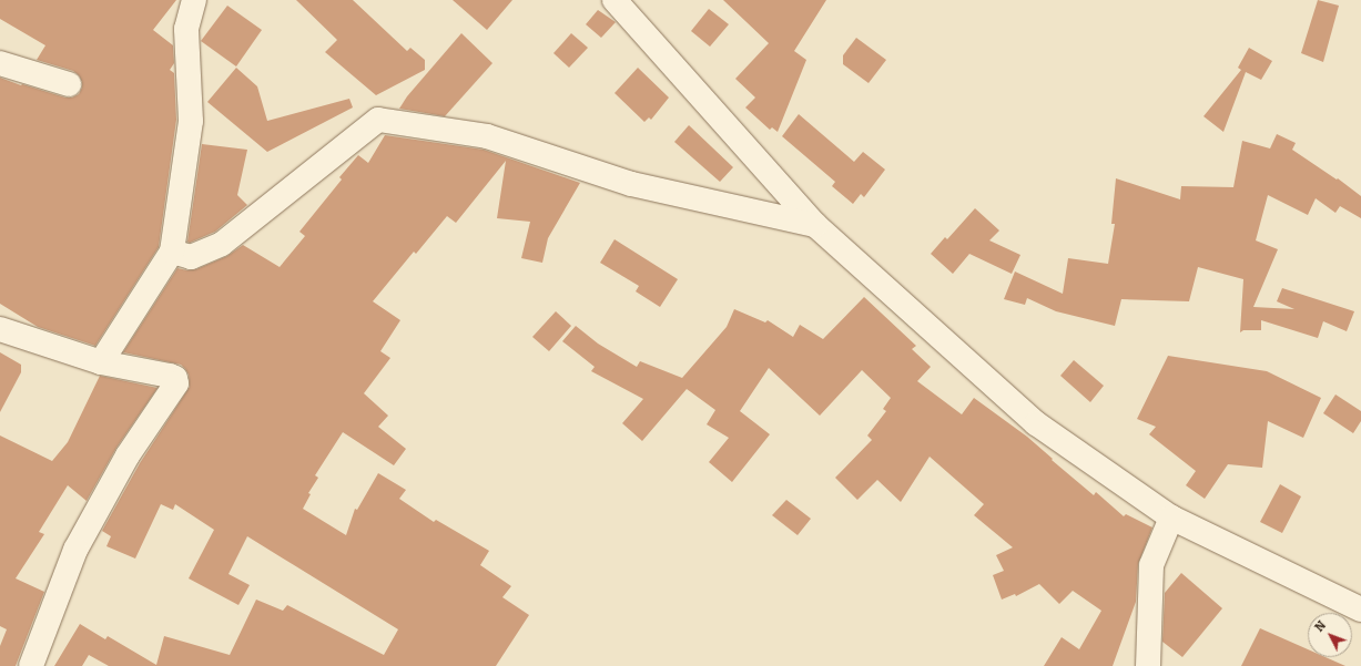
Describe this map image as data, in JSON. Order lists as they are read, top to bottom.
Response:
{
  "north": "top left"
}
